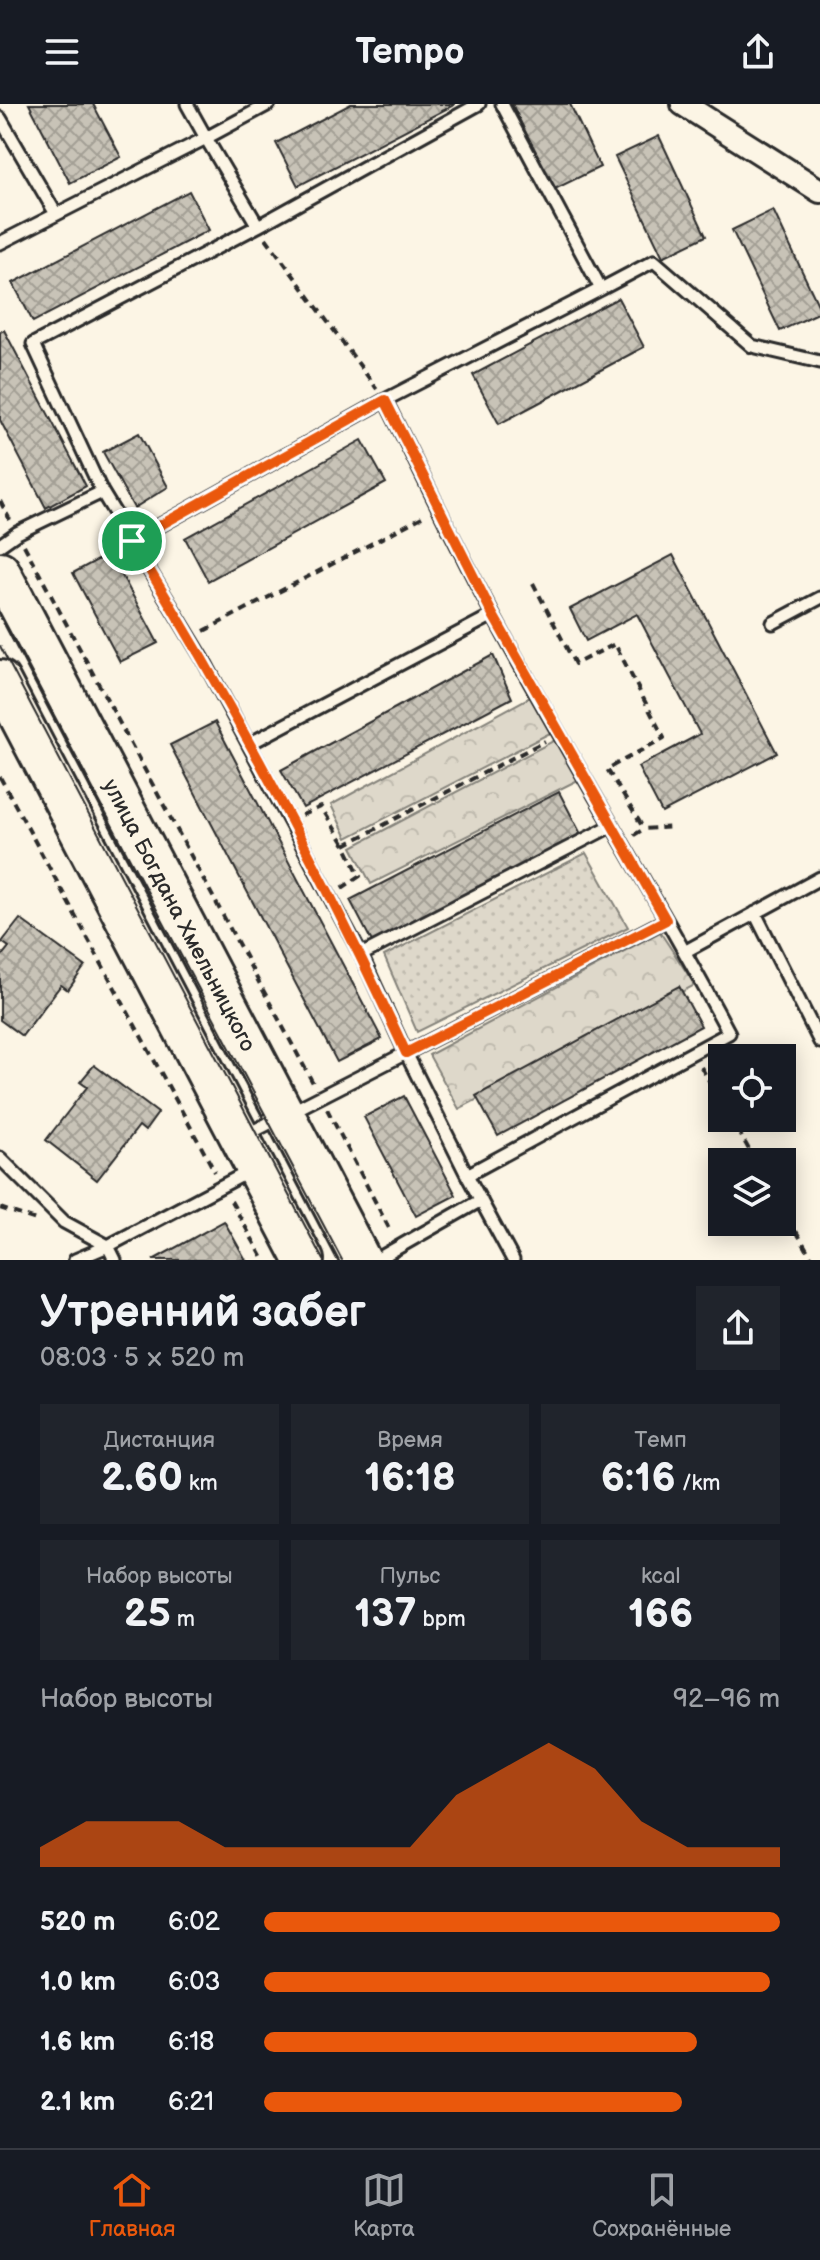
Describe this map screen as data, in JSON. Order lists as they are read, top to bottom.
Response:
{
  "streets": {
    "highway": ["улица Богдана Хмельницкого"]
  },
  "page": {
    "header": "Tempo",
    "heading": ["Утренний забег", "08:03 · 5 × 520 m"],
    "stats": [
      ["Дистанция", "2.60 km"],
      ["Время", "16:18"],
      ["Темп", "6:16 /km"],
      ["Набор высоты", "25 m"],
      ["Пульс", "137 bpm"],
      ["kcal", "166"]
    ],
    "chart": ["Набор высоты", "92–96 m"],
    "list": [
      {
        "name": "520 m",
        "note": "6:02"
      },
      {
        "name": "1.0 km",
        "note": "6:03"
      },
      {
        "name": "1.6 km",
        "note": "6:18"
      },
      {
        "name": "2.1 km",
        "note": "6:21"
      }
    ],
    "tabs": ["Главная", "Карта", "Сохранённые"]
  }
}
